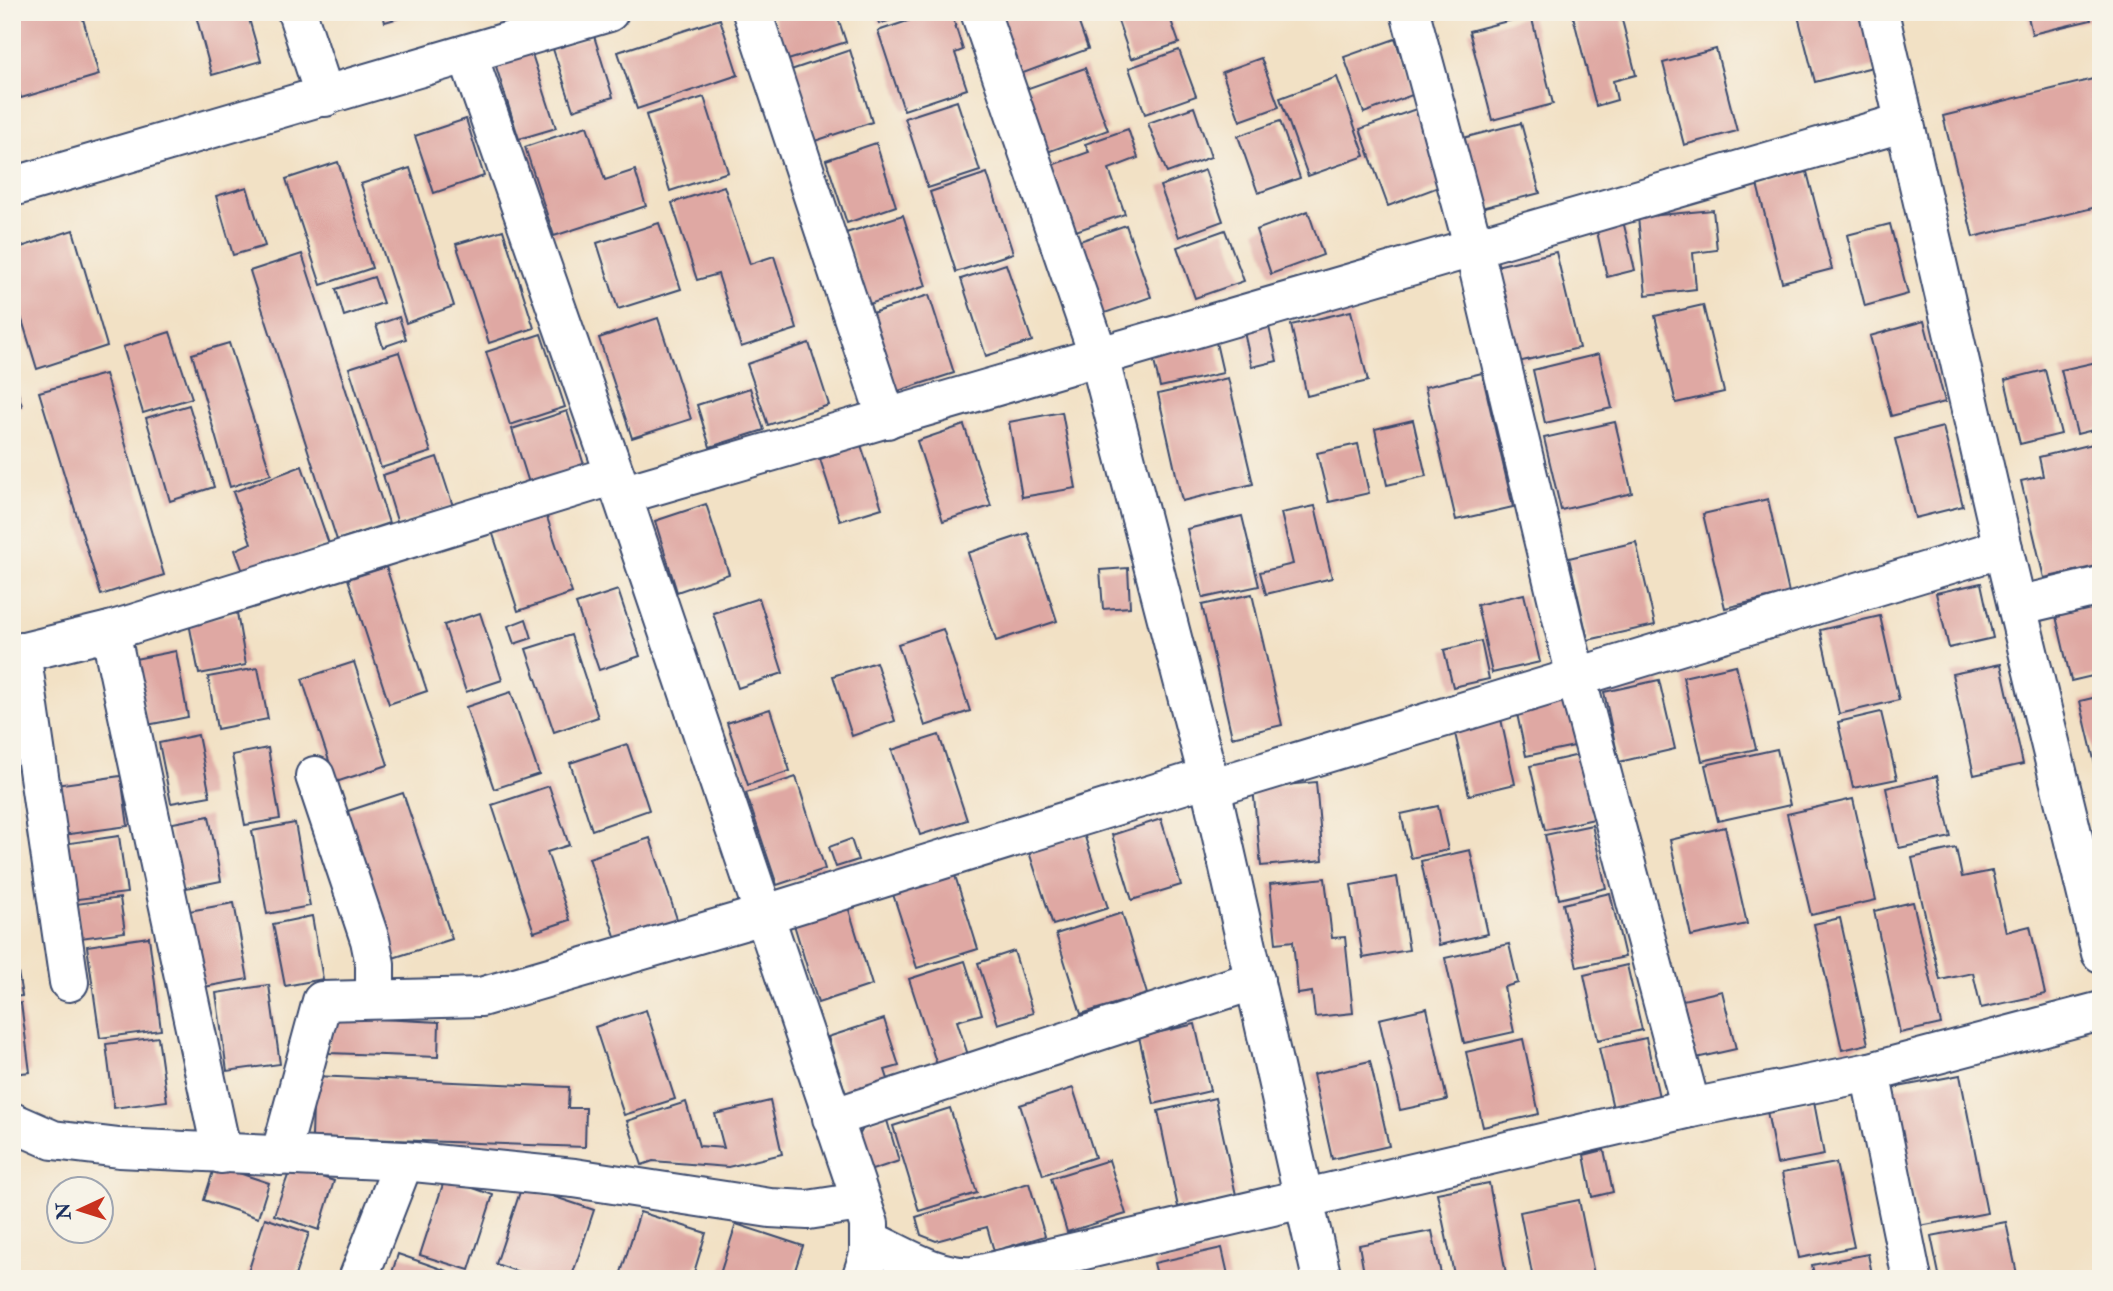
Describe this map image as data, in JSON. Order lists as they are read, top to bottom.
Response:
{
  "north": "left"
}
